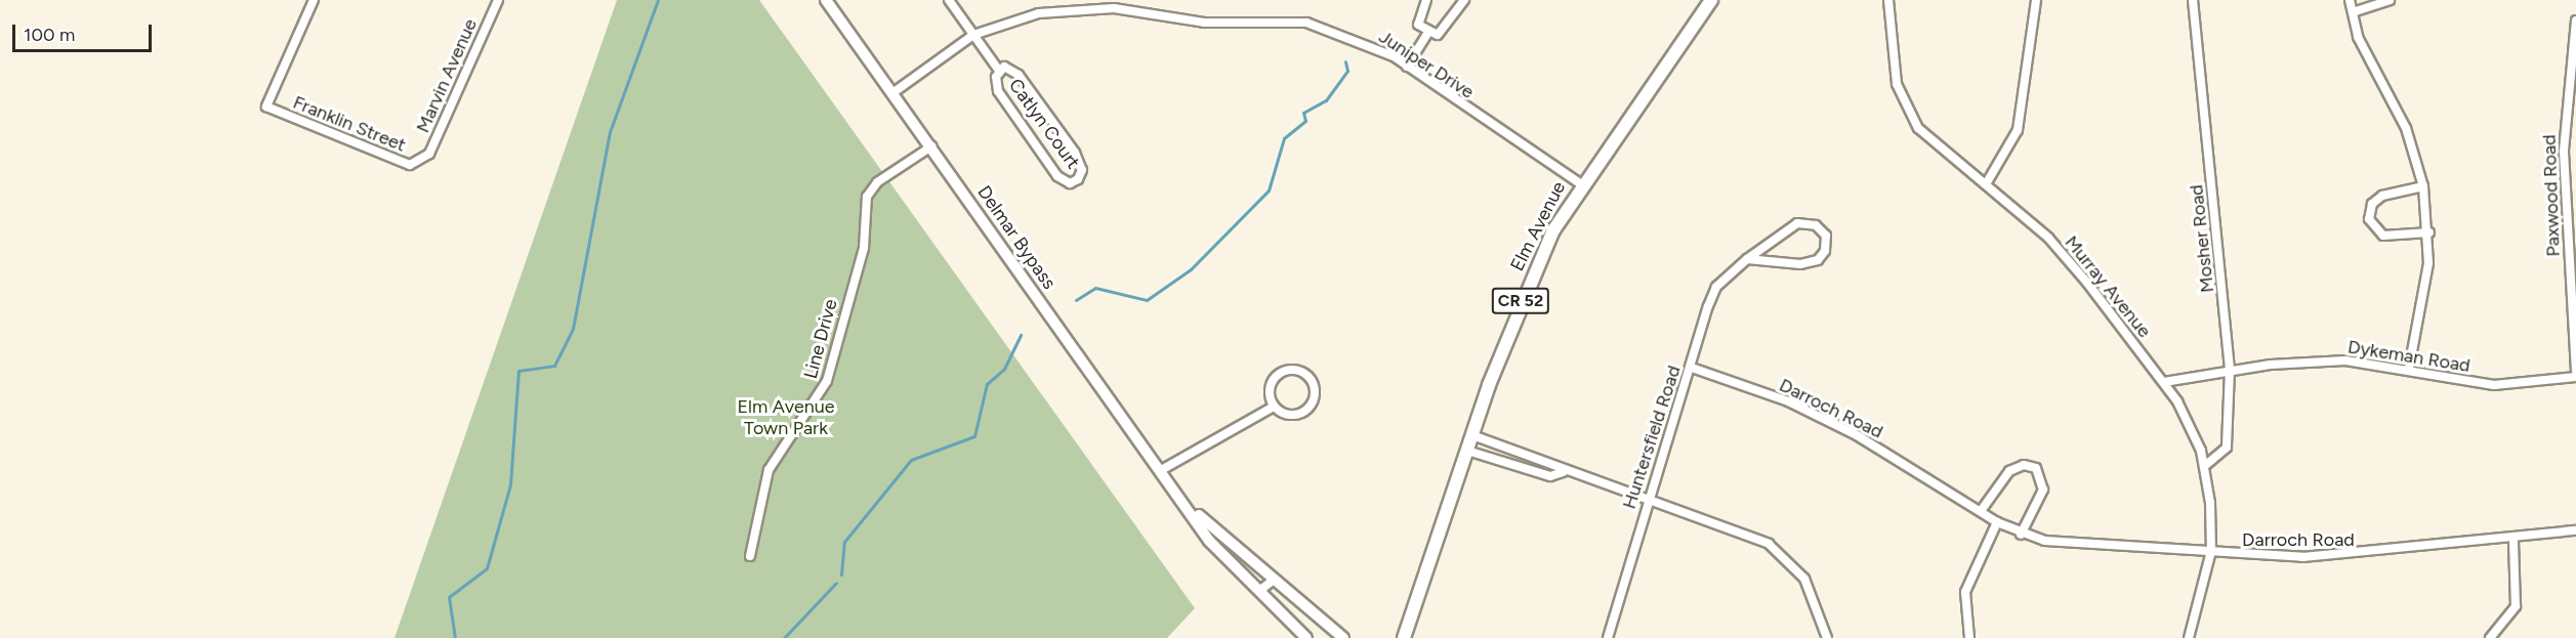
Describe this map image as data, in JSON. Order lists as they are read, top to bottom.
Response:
{
  "streets": {
    "main road": ["Elm Avenue", "CR 52"],
    "street": [
      "Juniper Drive",
      "Marvin Avenue",
      "Franklin Street",
      "Catlyn Court",
      "Paxwood Road",
      "Delmar Bypass",
      "Mosher Road",
      "Murray Avenue",
      "Line Drive",
      "Dykeman Road",
      "Darroch Road",
      "Huntersfield Road"
    ]
  },
  "crossings": [
    ["Juniper Drive", "Catlyn Court"],
    ["Juniper Drive", "Elm Avenue"],
    ["Juniper Drive", "Delmar Bypass"],
    ["Marvin Avenue", "Franklin Street"],
    ["Delmar Bypass", "Line Drive"],
    ["Mosher Road", "Murray Avenue"],
    ["Mosher Road", "Dykeman Road"],
    ["Murray Avenue", "Dykeman Road"],
    ["Murray Avenue", "Darroch Road"],
    ["Darroch Road", "Huntersfield Road"]
  ],
  "parks": ["Elm Avenue Town Park"],
  "scale_bar": "100 m"
}
